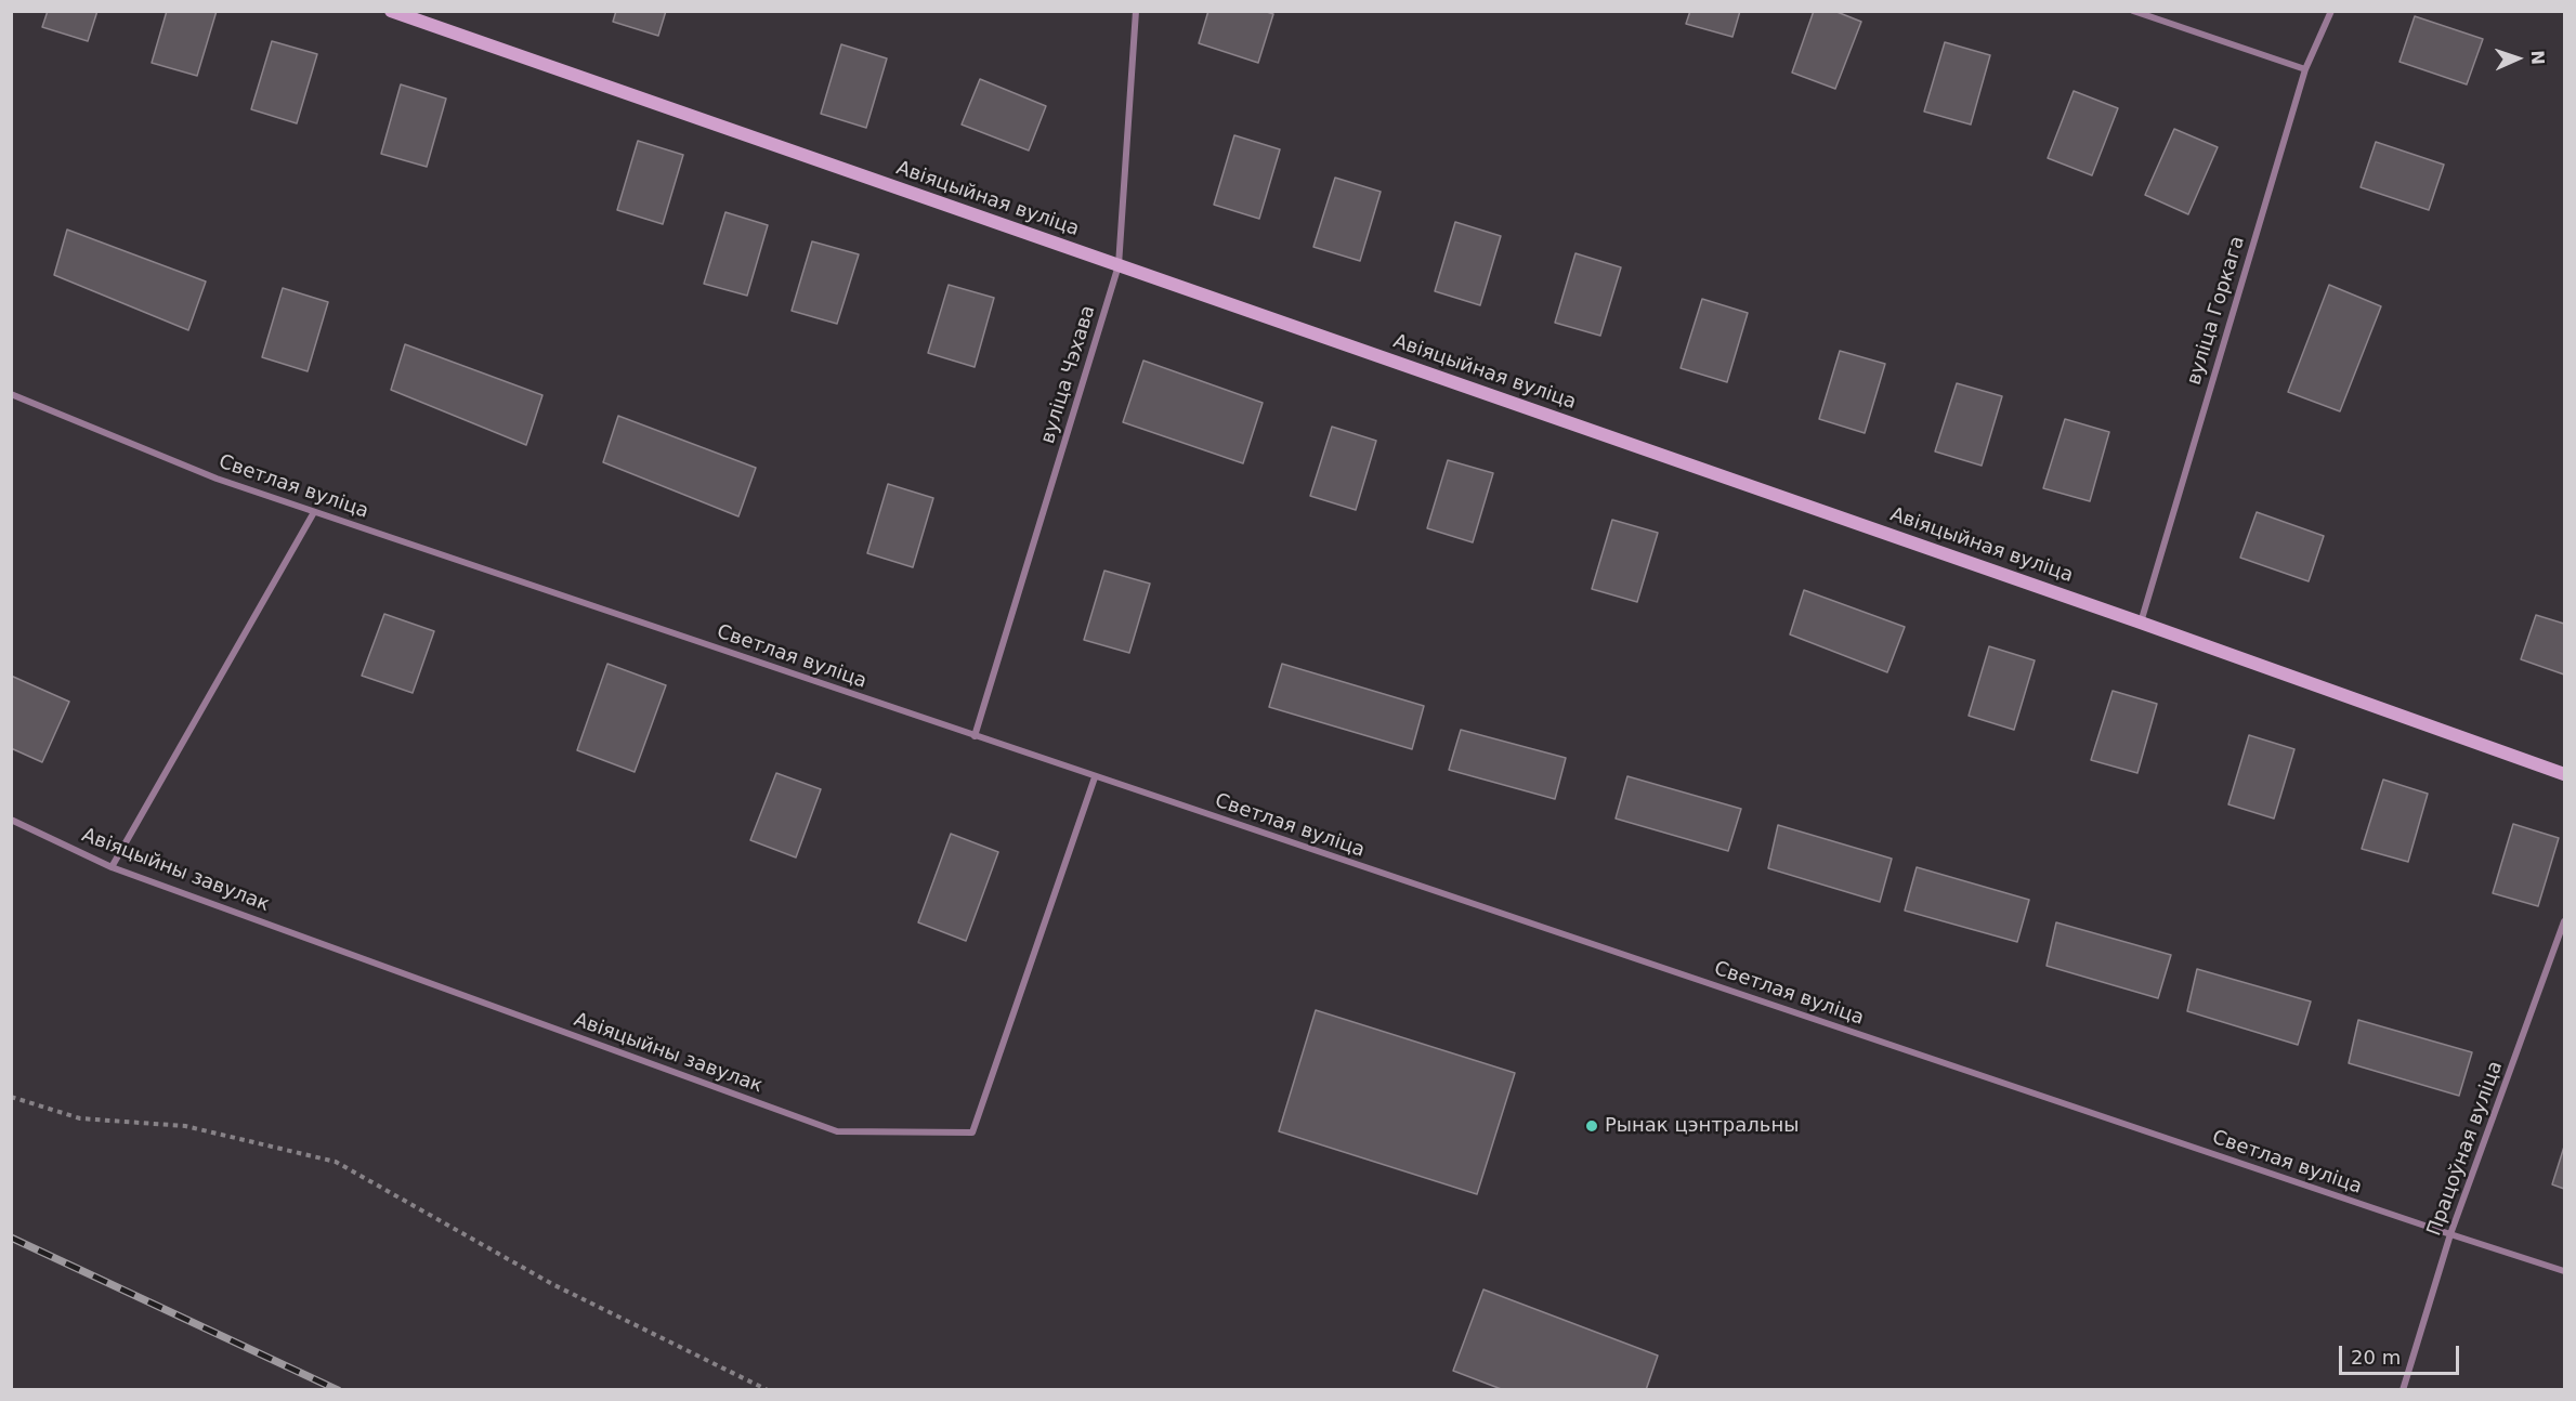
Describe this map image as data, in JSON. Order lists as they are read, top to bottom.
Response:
{
  "streets": {
    "street": [
      "Авіяцыйная вуліца",
      "вуліца Горкага",
      "вуліца Чэхава",
      "Светлая вуліца",
      "Авіяцыйны завулак",
      "Працоўная вуліца"
    ]
  },
  "crossings": [
    ["Авіяцыйная вуліца", "вуліца Горкага"],
    ["Авіяцыйная вуліца", "вуліца Чэхава"],
    ["вуліца Чэхава", "Светлая вуліца"],
    ["Светлая вуліца", "Авіяцыйны завулак"],
    ["Светлая вуліца", "Працоўная вуліца"]
  ],
  "places": ["Рынак цэнтральны"],
  "scale_bar": "20 m",
  "north": "right"
}
